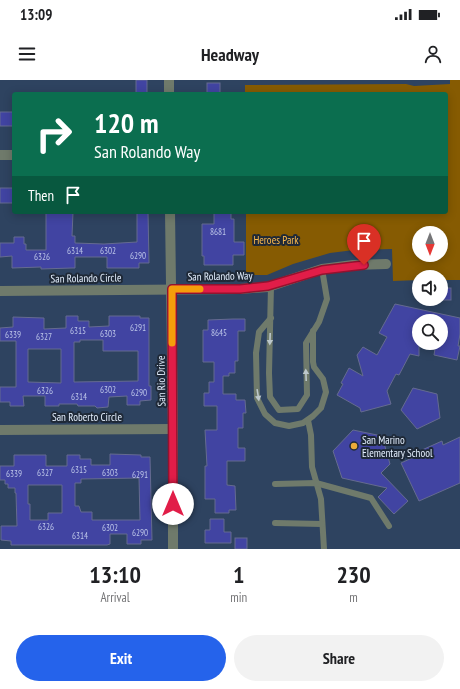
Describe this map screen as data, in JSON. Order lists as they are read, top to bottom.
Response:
{
  "streets": {
    "street": [
      "San Rolando Way",
      "San Rolando Circle",
      "San Rio Drive",
      "San Roberto Circle"
    ]
  },
  "crossings": [
    ["San Rolando Way", "San Rolando Circle"],
    ["San Rolando Way", "San Rio Drive"],
    ["San Rolando Circle", "San Rio Drive"],
    ["San Rio Drive", "San Roberto Circle"]
  ],
  "parks": ["Heroes Park"],
  "places": ["San Marino Elementary School"],
  "house_numbers": [
    "8681",
    "6314",
    "6302",
    "6290",
    "6326",
    "6291",
    "6315",
    "8645",
    "6303",
    "6339",
    "6327",
    "6302",
    "6326",
    "6290",
    "6314",
    "6315",
    "6327",
    "6303",
    "6339",
    "6291",
    "6326",
    "6302",
    "6290",
    "6314"
  ],
  "north": "bottom",
  "page": {
    "status": "13:09",
    "header": "Headway",
    "turn": ["120 m", "San Rolando Way"],
    "then": "Then",
    "eta": [
      "13:10",
      "Arrival",
      "1",
      "min",
      "230",
      "m"
    ],
    "buttons": ["Exit", "Share"]
  }
}
